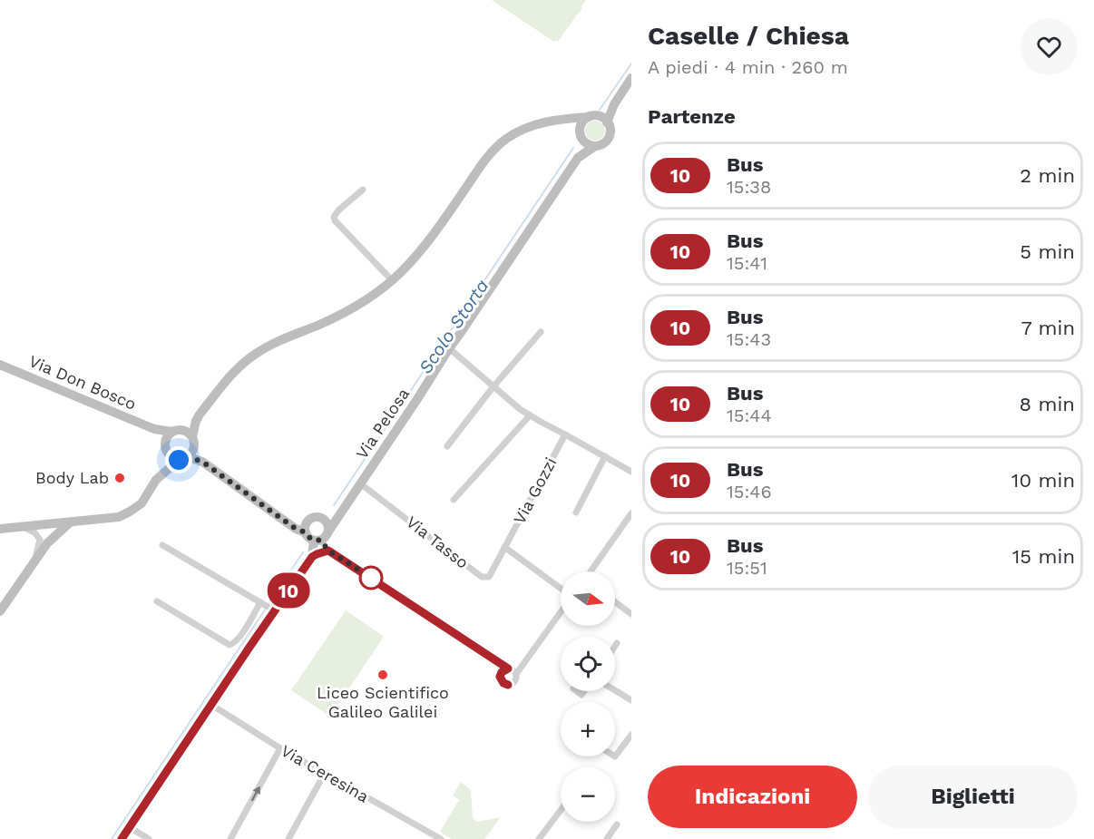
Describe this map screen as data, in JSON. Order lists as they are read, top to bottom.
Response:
{
  "streets": {
    "main road": ["Via Don Bosco", "Via Pelosa"],
    "street": ["Via Gozzi", "Via Tasso", "Via Ceresina"]
  },
  "crossings": [
    ["Via Don Bosco", "Via Pelosa"],
    ["Via Pelosa", "Via Tasso"],
    ["Via Gozzi", "Via Tasso"]
  ],
  "water": ["Scolo Storta"],
  "places": ["Body Lab", "Liceo Scientifico Galileo Galilei"],
  "lines": ["bus line 10"],
  "north": "right",
  "page": {
    "on_map": "10",
    "heading": [
      ["Caselle / Chiesa", "A piedi · 4 min · 260 m"],
      "Partenze"
    ],
    "list": [
      {
        "mark": "10",
        "name": "Bus",
        "note": "15:38",
        "value": "2 min"
      },
      {
        "mark": "10",
        "name": "Bus",
        "note": "15:41",
        "value": "5 min"
      },
      {
        "mark": "10",
        "name": "Bus",
        "note": "15:43",
        "value": "7 min"
      },
      {
        "mark": "10",
        "name": "Bus",
        "note": "15:44",
        "value": "8 min"
      },
      {
        "mark": "10",
        "name": "Bus",
        "note": "15:46",
        "value": "10 min"
      },
      {
        "mark": "10",
        "name": "Bus",
        "note": "15:51",
        "value": "15 min"
      }
    ],
    "map_buttons": ["+", "−"],
    "buttons": ["Indicazioni", "Biglietti"]
  }
}
